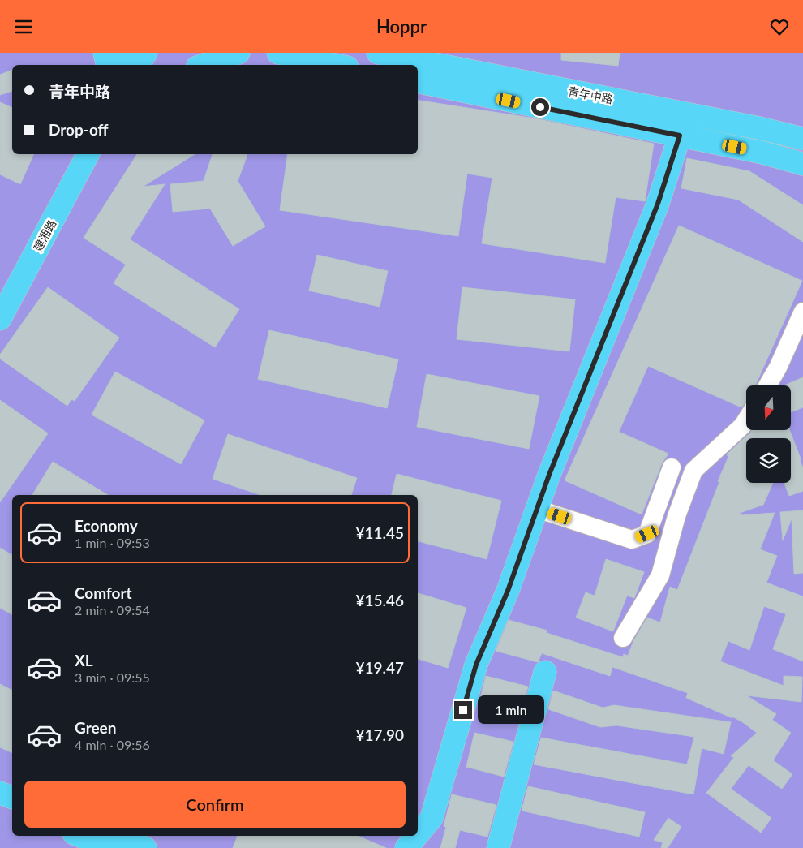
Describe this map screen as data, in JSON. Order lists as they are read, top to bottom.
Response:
{
  "streets": {
    "main road": ["青年中路", "建湘路"]
  },
  "north": "bottom",
  "page": {
    "header": "Hoppr",
    "banner": ["青年中路", "Drop-off"],
    "list": [
      {
        "name": "Economy",
        "note": "1 min · 09:53",
        "value": "¥11.45"
      },
      {
        "name": "Comfort",
        "note": "2 min · 09:54",
        "value": "¥15.46"
      },
      {
        "name": "XL",
        "note": "3 min · 09:55",
        "value": "¥19.47"
      },
      {
        "name": "Green",
        "note": "4 min · 09:56",
        "value": "¥17.90"
      }
    ],
    "bubble": "1 min",
    "buttons": "Confirm"
  }
}
